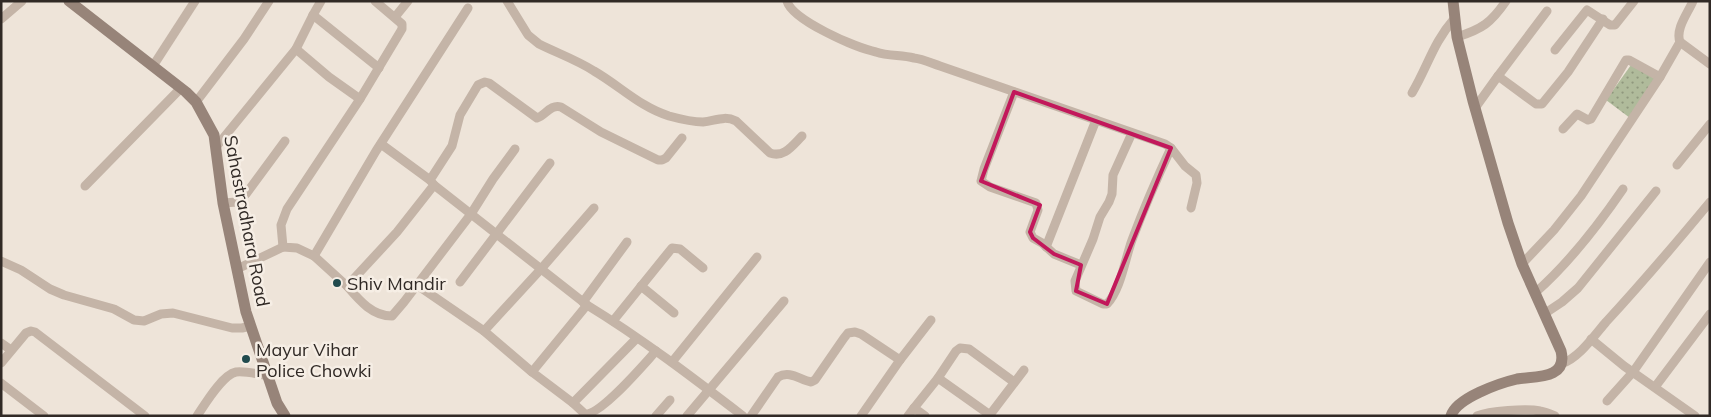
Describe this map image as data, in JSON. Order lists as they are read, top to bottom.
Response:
{
  "streets": {
    "street": ["Sahastradhara Road"]
  },
  "places": ["Shiv Mandir", "Mayur Vihar Police Chowki"]
}
